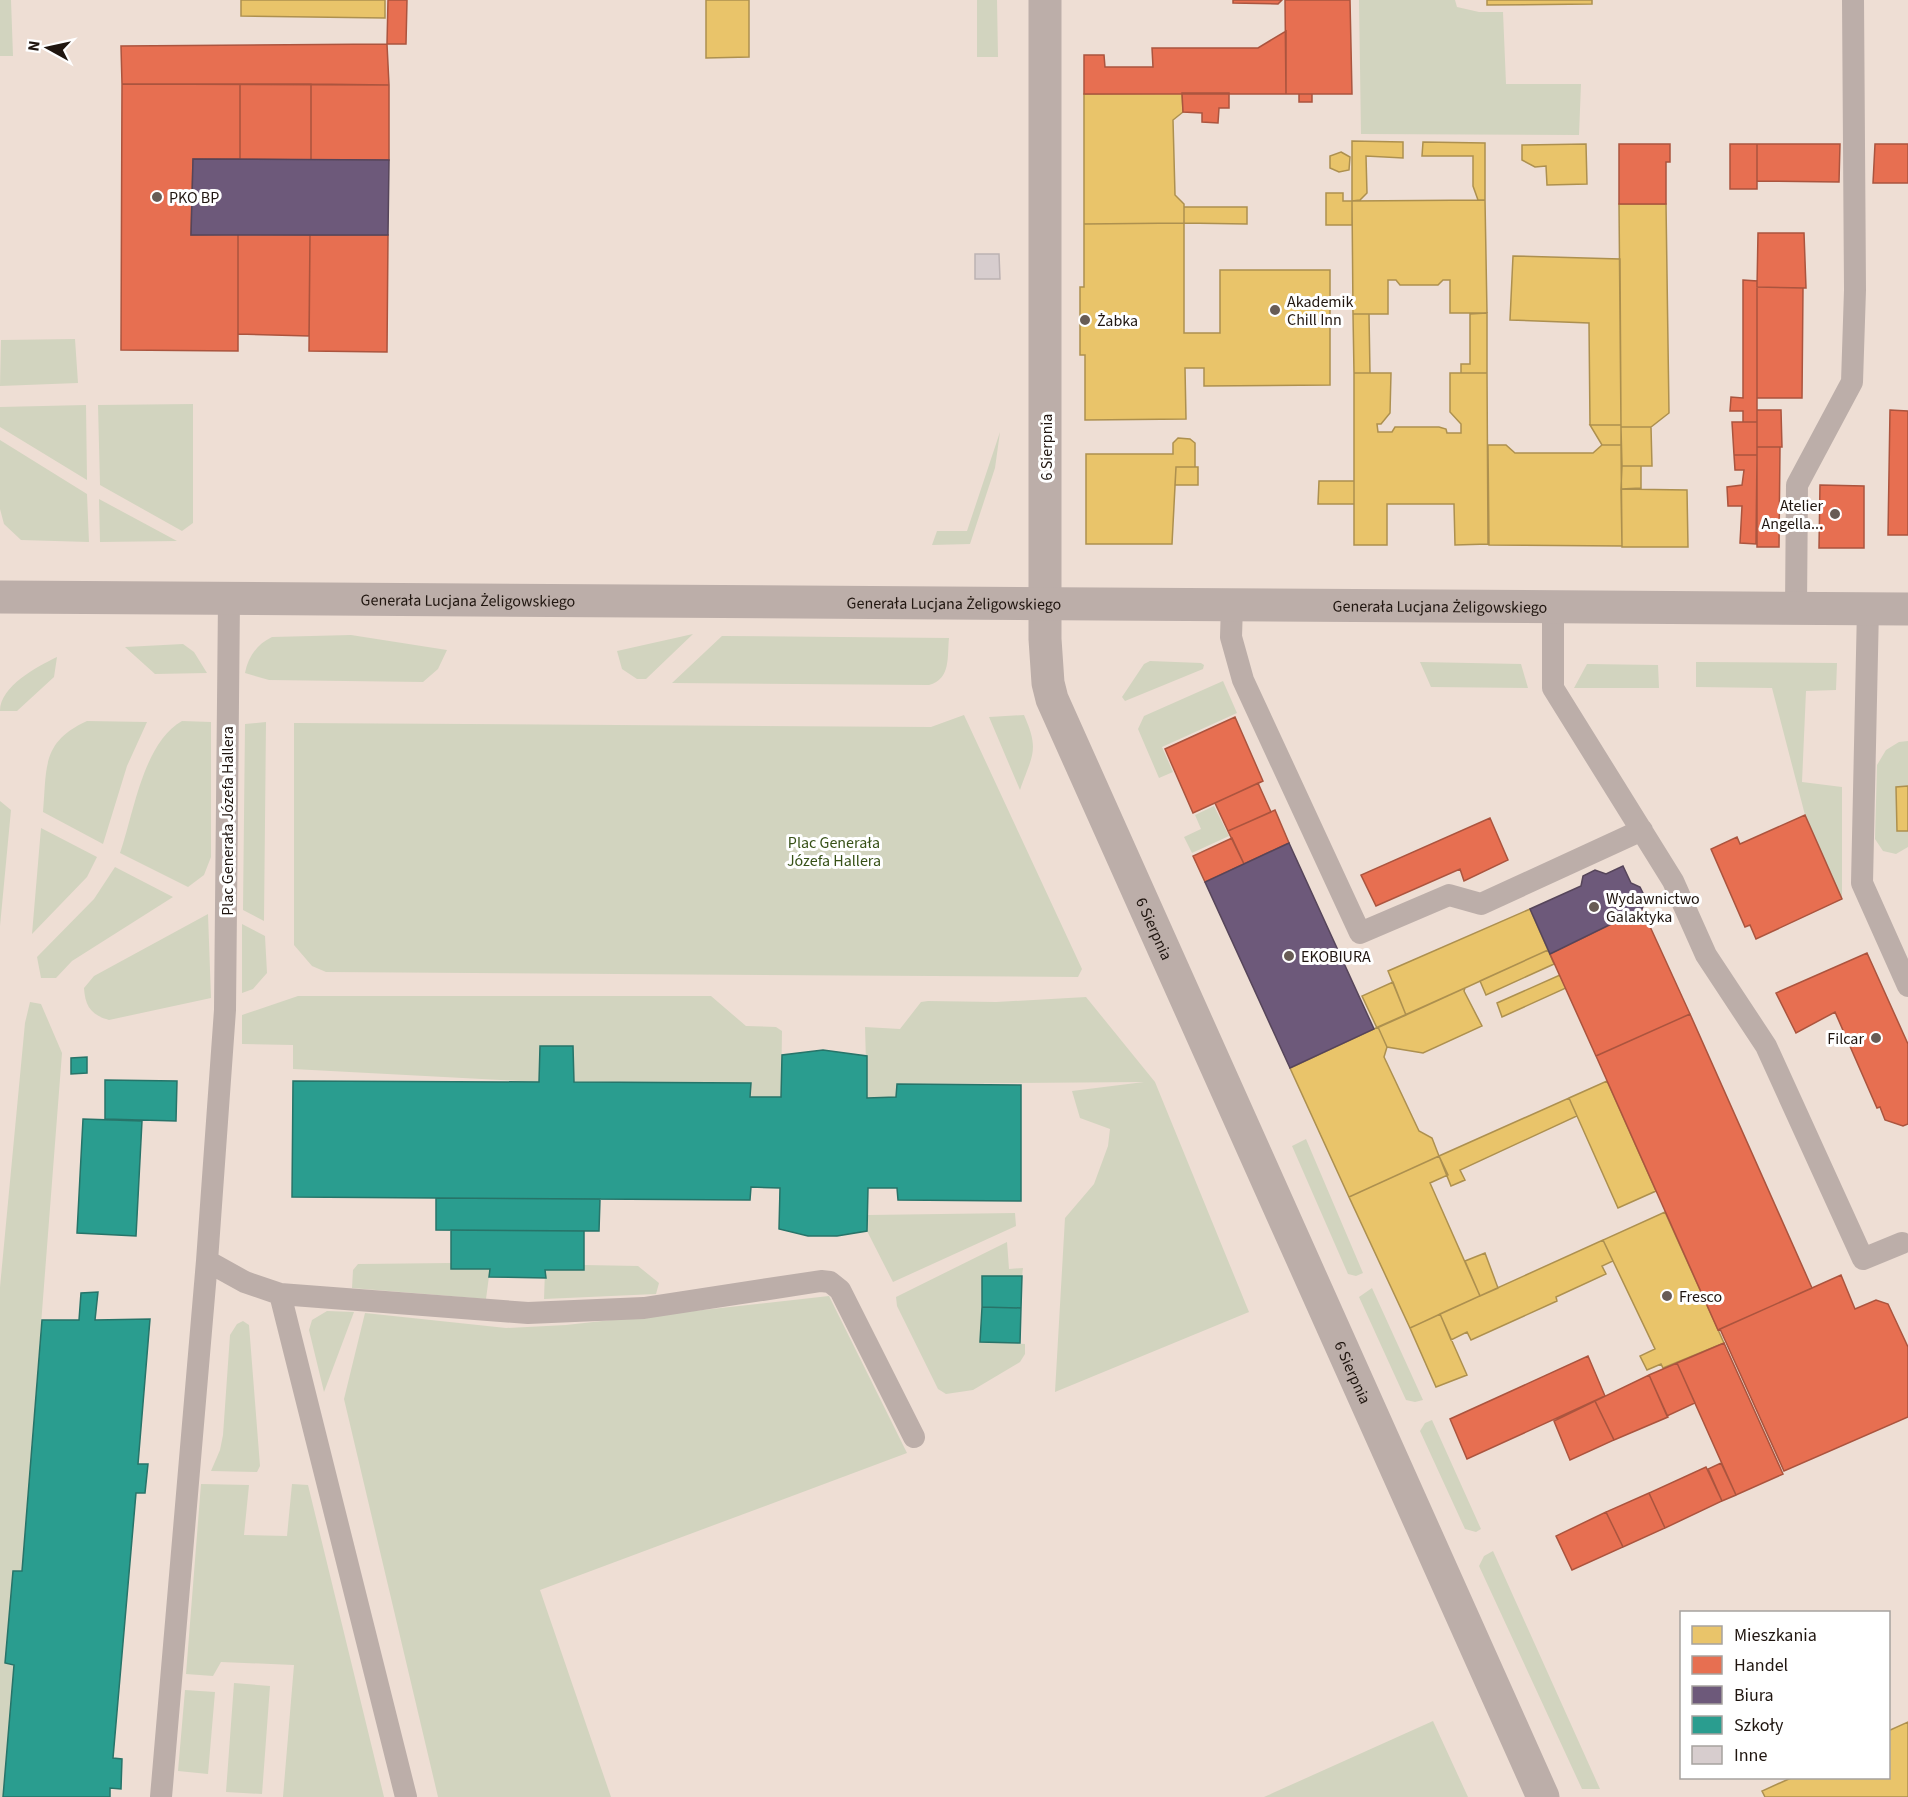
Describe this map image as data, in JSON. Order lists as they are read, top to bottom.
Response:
{
  "streets": {
    "street": ["6 Sierpnia", "Generała Lucjana Żeligowskiego"],
    "lane": ["Plac Generała Józefa Hallera"]
  },
  "crossings": [
    ["6 Sierpnia", "Generała Lucjana Żeligowskiego"],
    ["Generała Lucjana Żeligowskiego", "Plac Generała Józefa Hallera"]
  ],
  "parks": ["Plac Generała Józefa Hallera"],
  "places": [
    "PKO BP",
    "Akademik Chill Inn",
    "Żabka",
    "Atelier Angella...",
    "Wydawnictwo Galaktyka",
    "EKOBIURA",
    "Filcar",
    "Fresco"
  ],
  "legend": [
    "Mieszkania",
    "Handel",
    "Biura",
    "Szkoły",
    "Inne"
  ],
  "north": "left"
}
